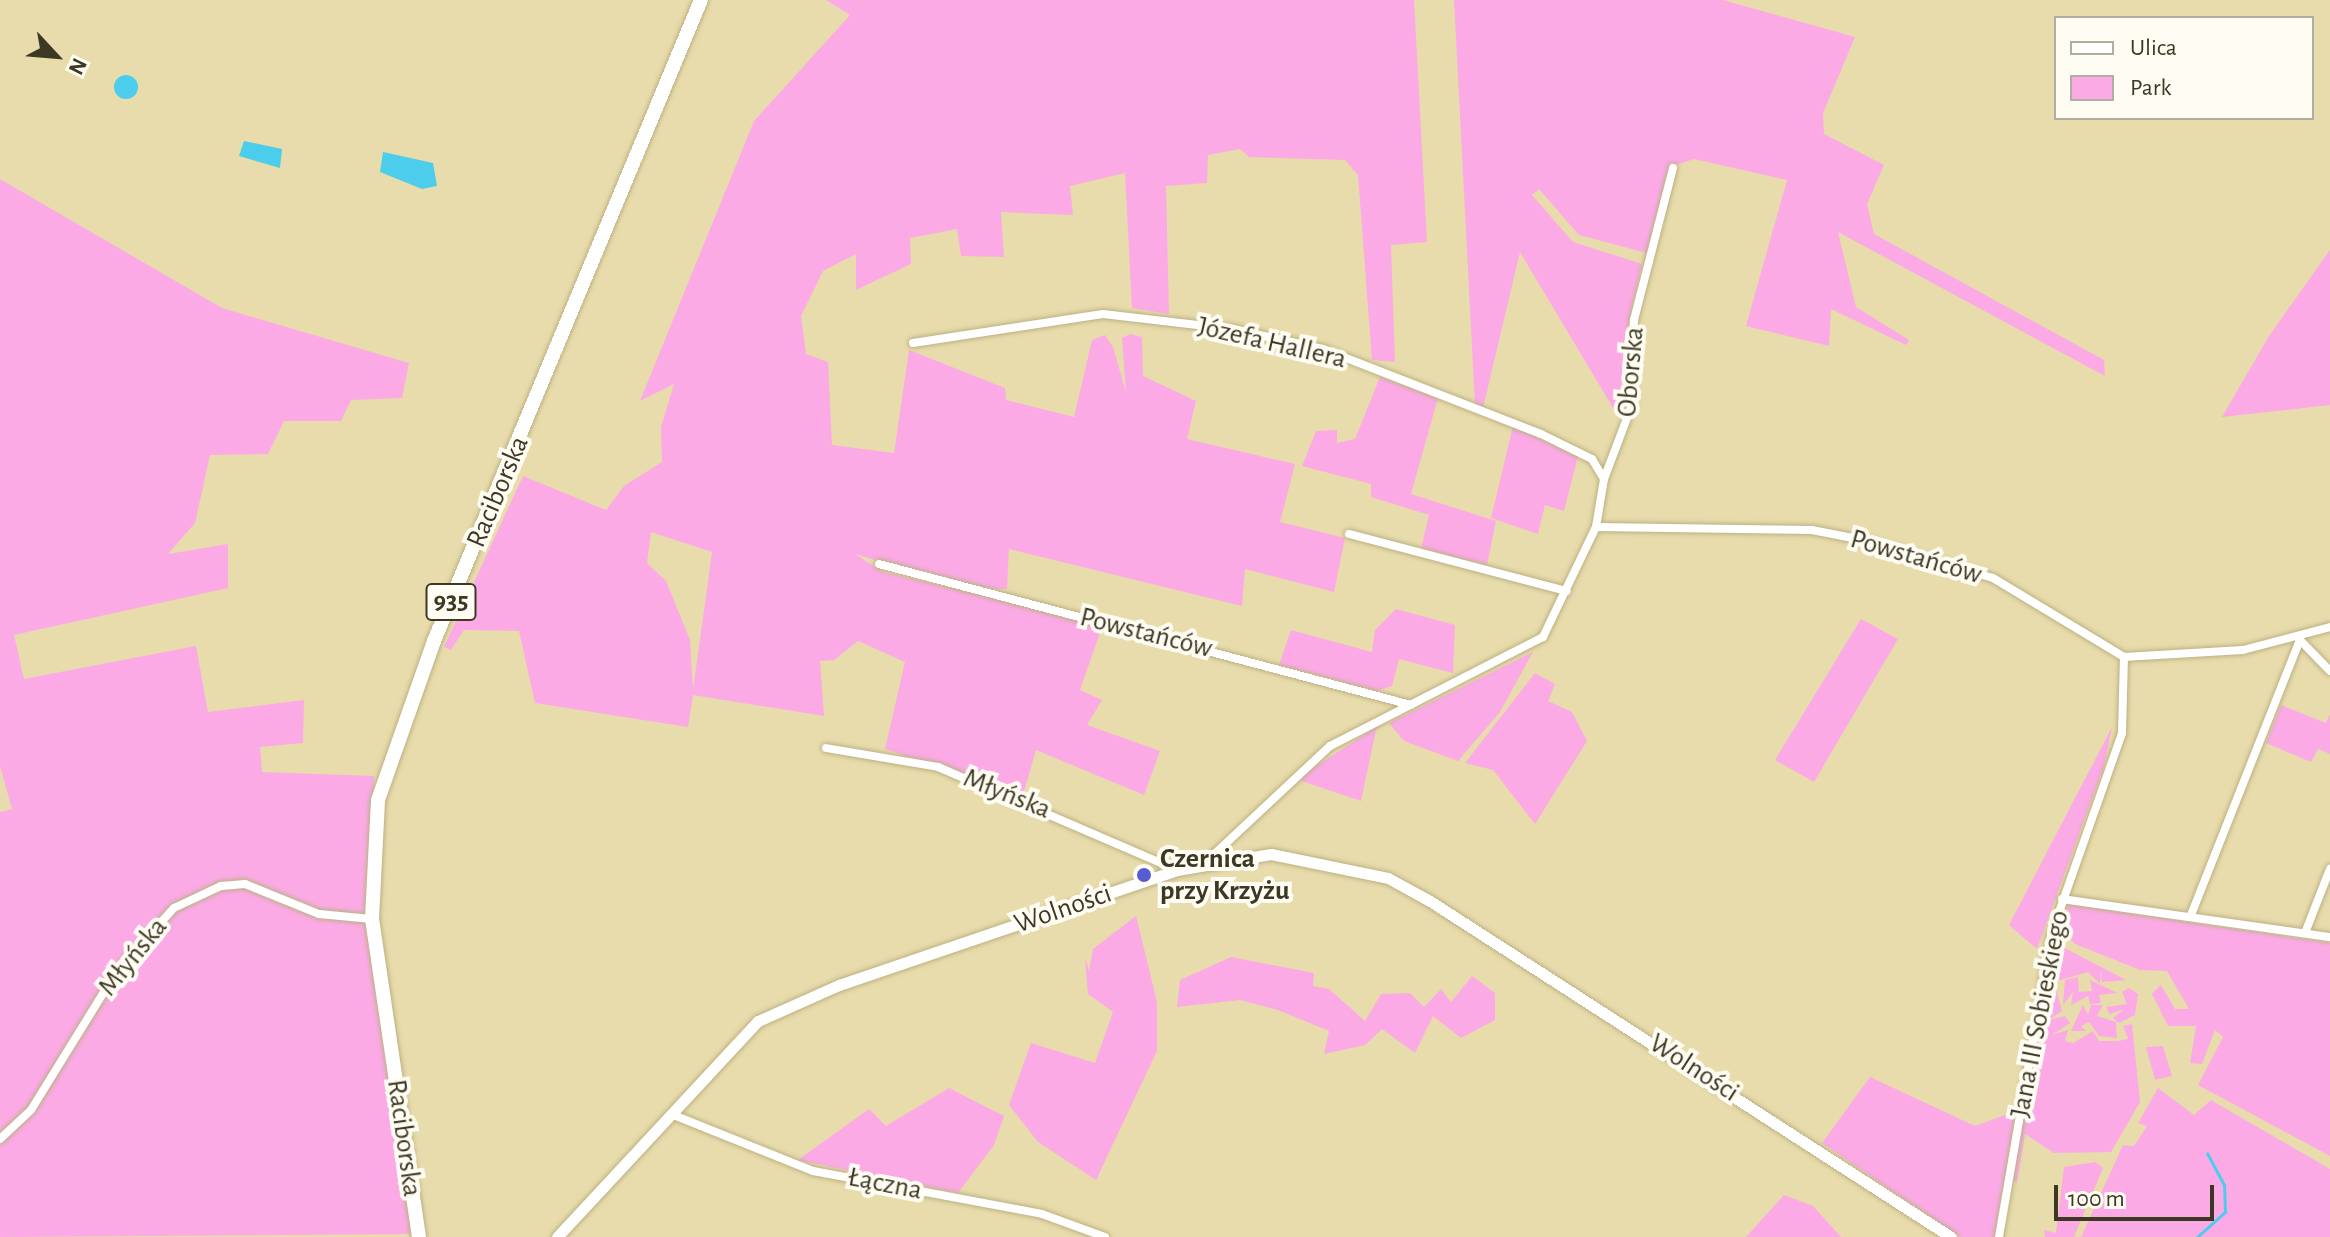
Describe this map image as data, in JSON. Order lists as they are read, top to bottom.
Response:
{
  "streets": {
    "main road": ["Raciborska", "935"],
    "street": [
      "Józefa Hallera",
      "Oborska",
      "Powstańców",
      "Młyńska",
      "Wolności",
      "Jana III Sobieskiego",
      "Łączna"
    ]
  },
  "crossings": [
    ["Józefa Hallera", "Oborska"],
    ["Oborska", "Powstańców"],
    ["Raciborska", "Młyńska"],
    ["Powstańców", "Jana III Sobieskiego"],
    ["Młyńska", "Wolności"],
    ["Wolności", "Łączna"]
  ],
  "places": ["Czernica przy Krzyżu"],
  "legend": ["Ulica", "Park"],
  "scale_bar": "100 m",
  "north": "bottom right"
}
